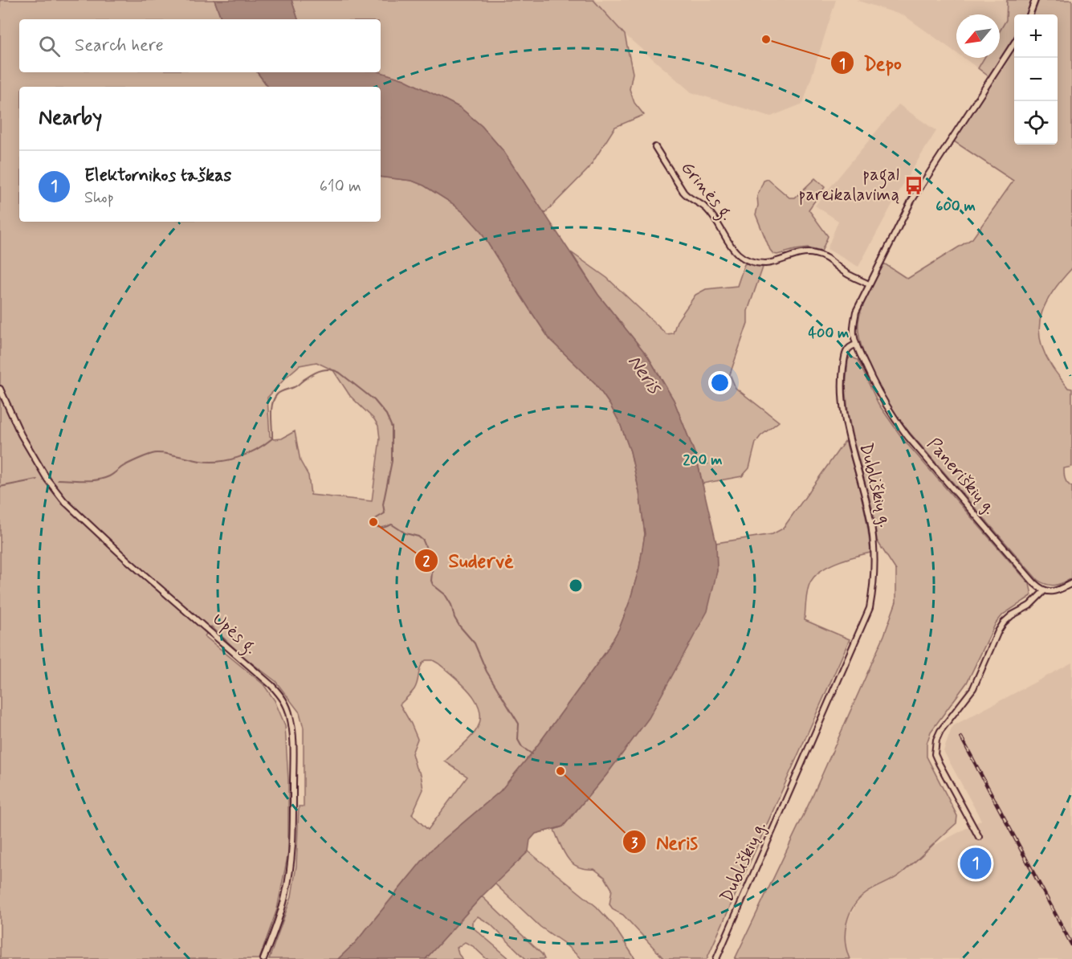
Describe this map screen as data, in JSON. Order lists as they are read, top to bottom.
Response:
{
  "streets": {
    "street": [
      "Grinės g.",
      "Paneriškių g.",
      "Dubliškių g.",
      "Upės g."
    ]
  },
  "crossings": [
    ["Paneriškių g.", "Dubliškių g."]
  ],
  "water": ["Neris"],
  "places": {
    "other": ["Depo", "Sudervė", "Neris"],
    "bus stop": ["pagal pareikalavimą"]
  },
  "north": "bottom left",
  "page": {
    "map_buttons": ["+", "−"],
    "search": "Search here",
    "heading": "Nearby",
    "list": [
      {
        "mark": "1",
        "name": "Elektornikos taškas",
        "note": "Shop",
        "value": "610 m"
      }
    ],
    "pins": "1"
  },
  "rings": ["600 m", "400 m", "200 m"]
}
